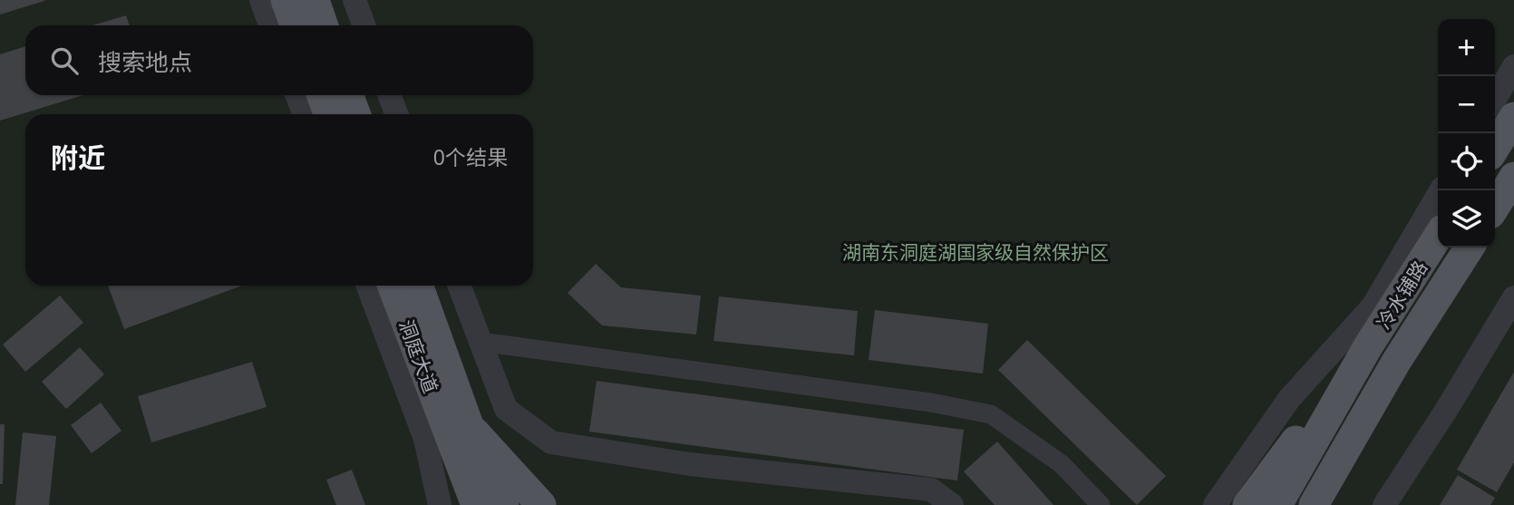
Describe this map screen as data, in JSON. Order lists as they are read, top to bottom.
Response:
{
  "streets": {
    "main road": ["冷水铺路", "洞庭大道"]
  },
  "parks": ["湖南东洞庭湖国家级自然保护区"],
  "page": {
    "map_buttons": ["+", "−"],
    "search": "搜索地点",
    "heading": ["附近", "0个结果"]
  }
}
